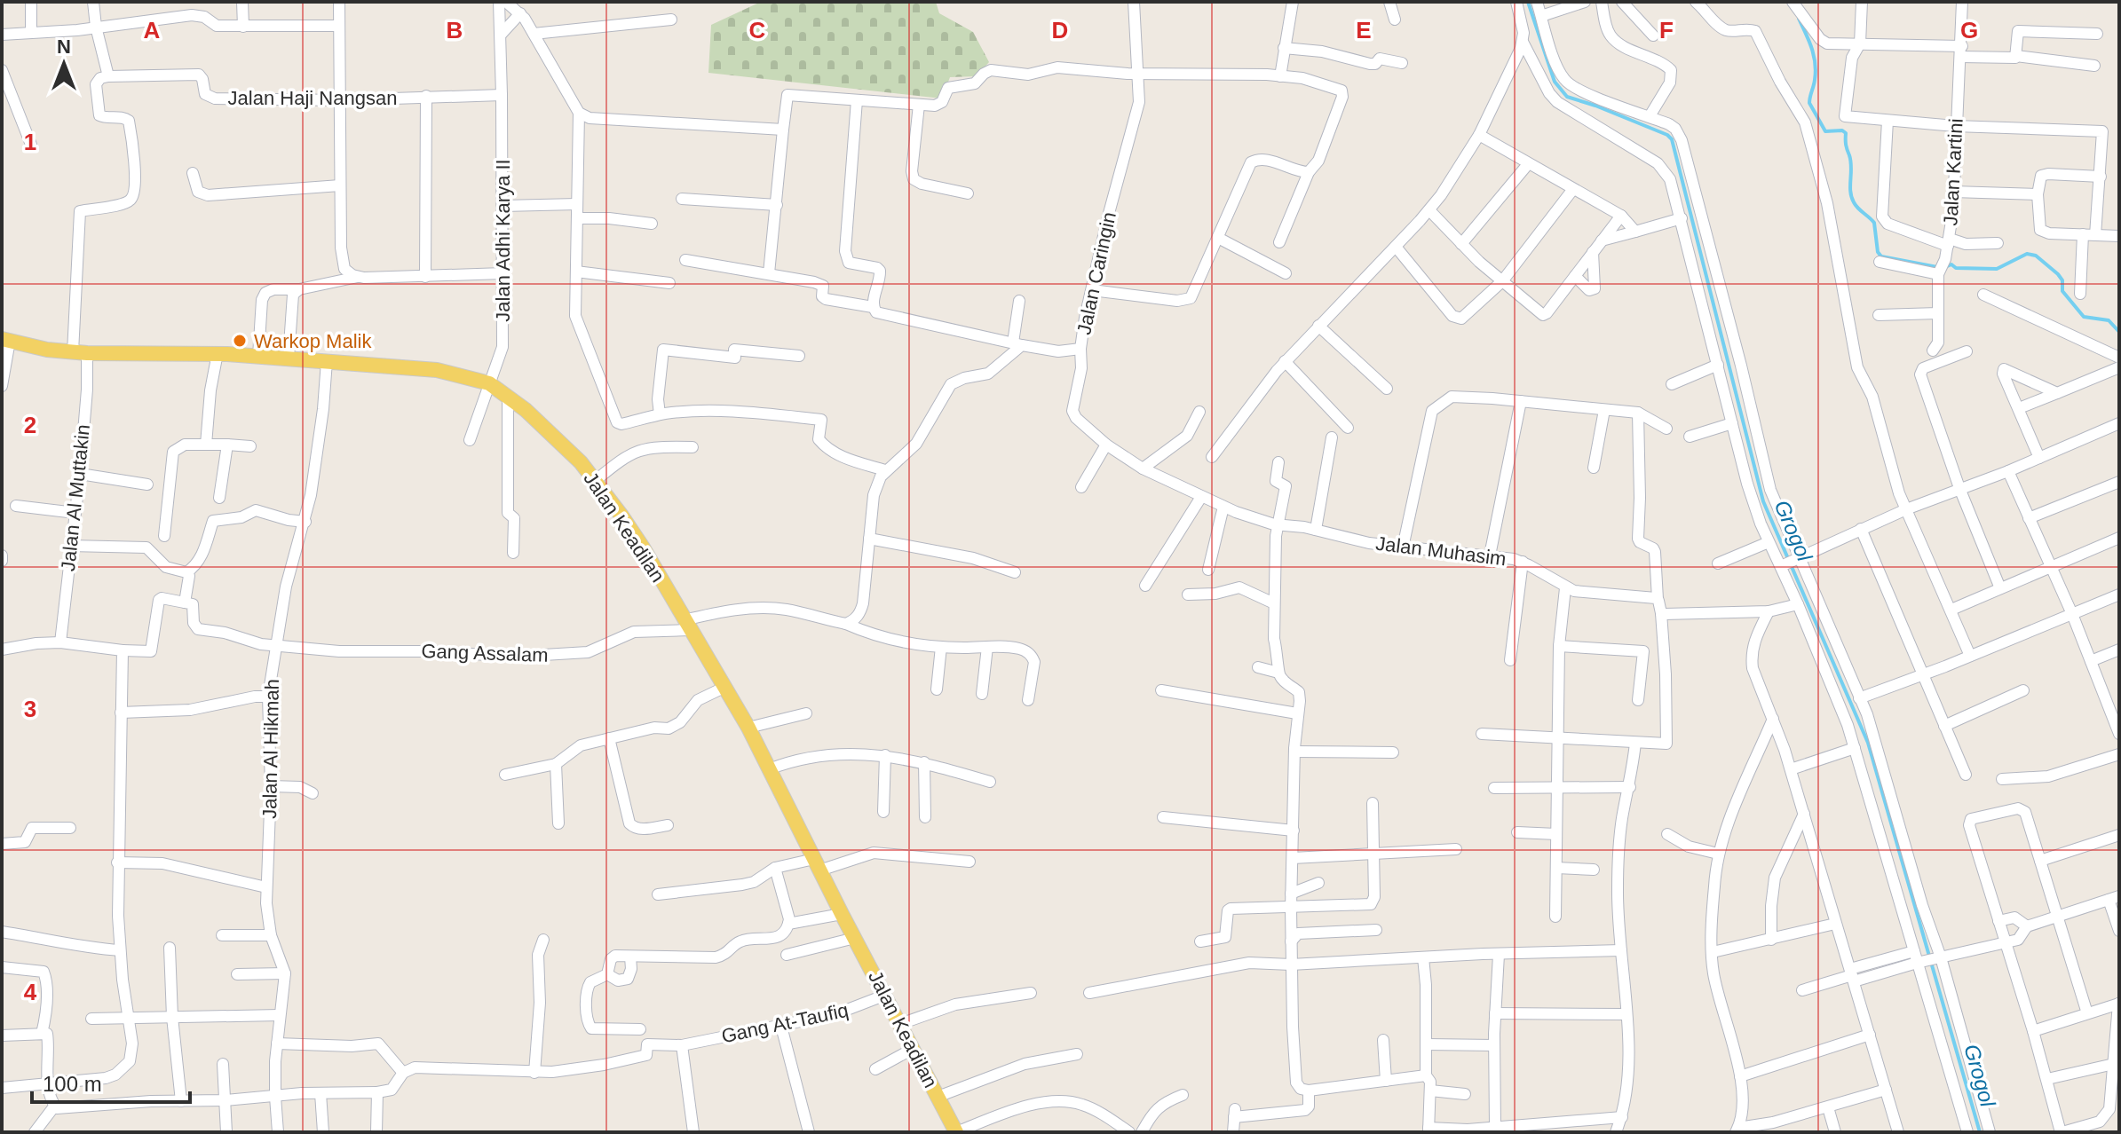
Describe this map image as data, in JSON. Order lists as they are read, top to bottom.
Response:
{
  "streets": {
    "main road": ["Jalan Keadilan"],
    "street": [
      "Jalan Haji Nangsan",
      "Jalan Kartini",
      "Jalan Adhi Karya II",
      "Jalan Caringin",
      "Jalan Al Muttakin",
      "Jalan Muhasim",
      "Gang Assalam",
      "Jalan Al Hikmah",
      "Gang At-Taufiq"
    ]
  },
  "crossings": [
    ["Jalan Haji Nangsan", "Jalan Adhi Karya II"],
    ["Jalan Adhi Karya II", "Jalan Keadilan"],
    ["Jalan Caringin", "Jalan Muhasim"],
    ["Jalan Al Muttakin", "Jalan Keadilan"],
    ["Jalan Keadilan", "Gang Assalam"],
    ["Jalan Keadilan", "Jalan Al Hikmah"],
    ["Jalan Keadilan", "Gang At-Taufiq"],
    ["Gang Assalam", "Jalan Al Hikmah"]
  ],
  "water": ["Grogol"],
  "places": ["Warkop Malik"],
  "scale_bar": "100 m",
  "north": "top",
  "grid": {
    "columns": [
      "A",
      "B",
      "C",
      "D",
      "E",
      "F",
      "G"
    ],
    "rows": [
      "1",
      "2",
      "3",
      "4"
    ]
  }
}
